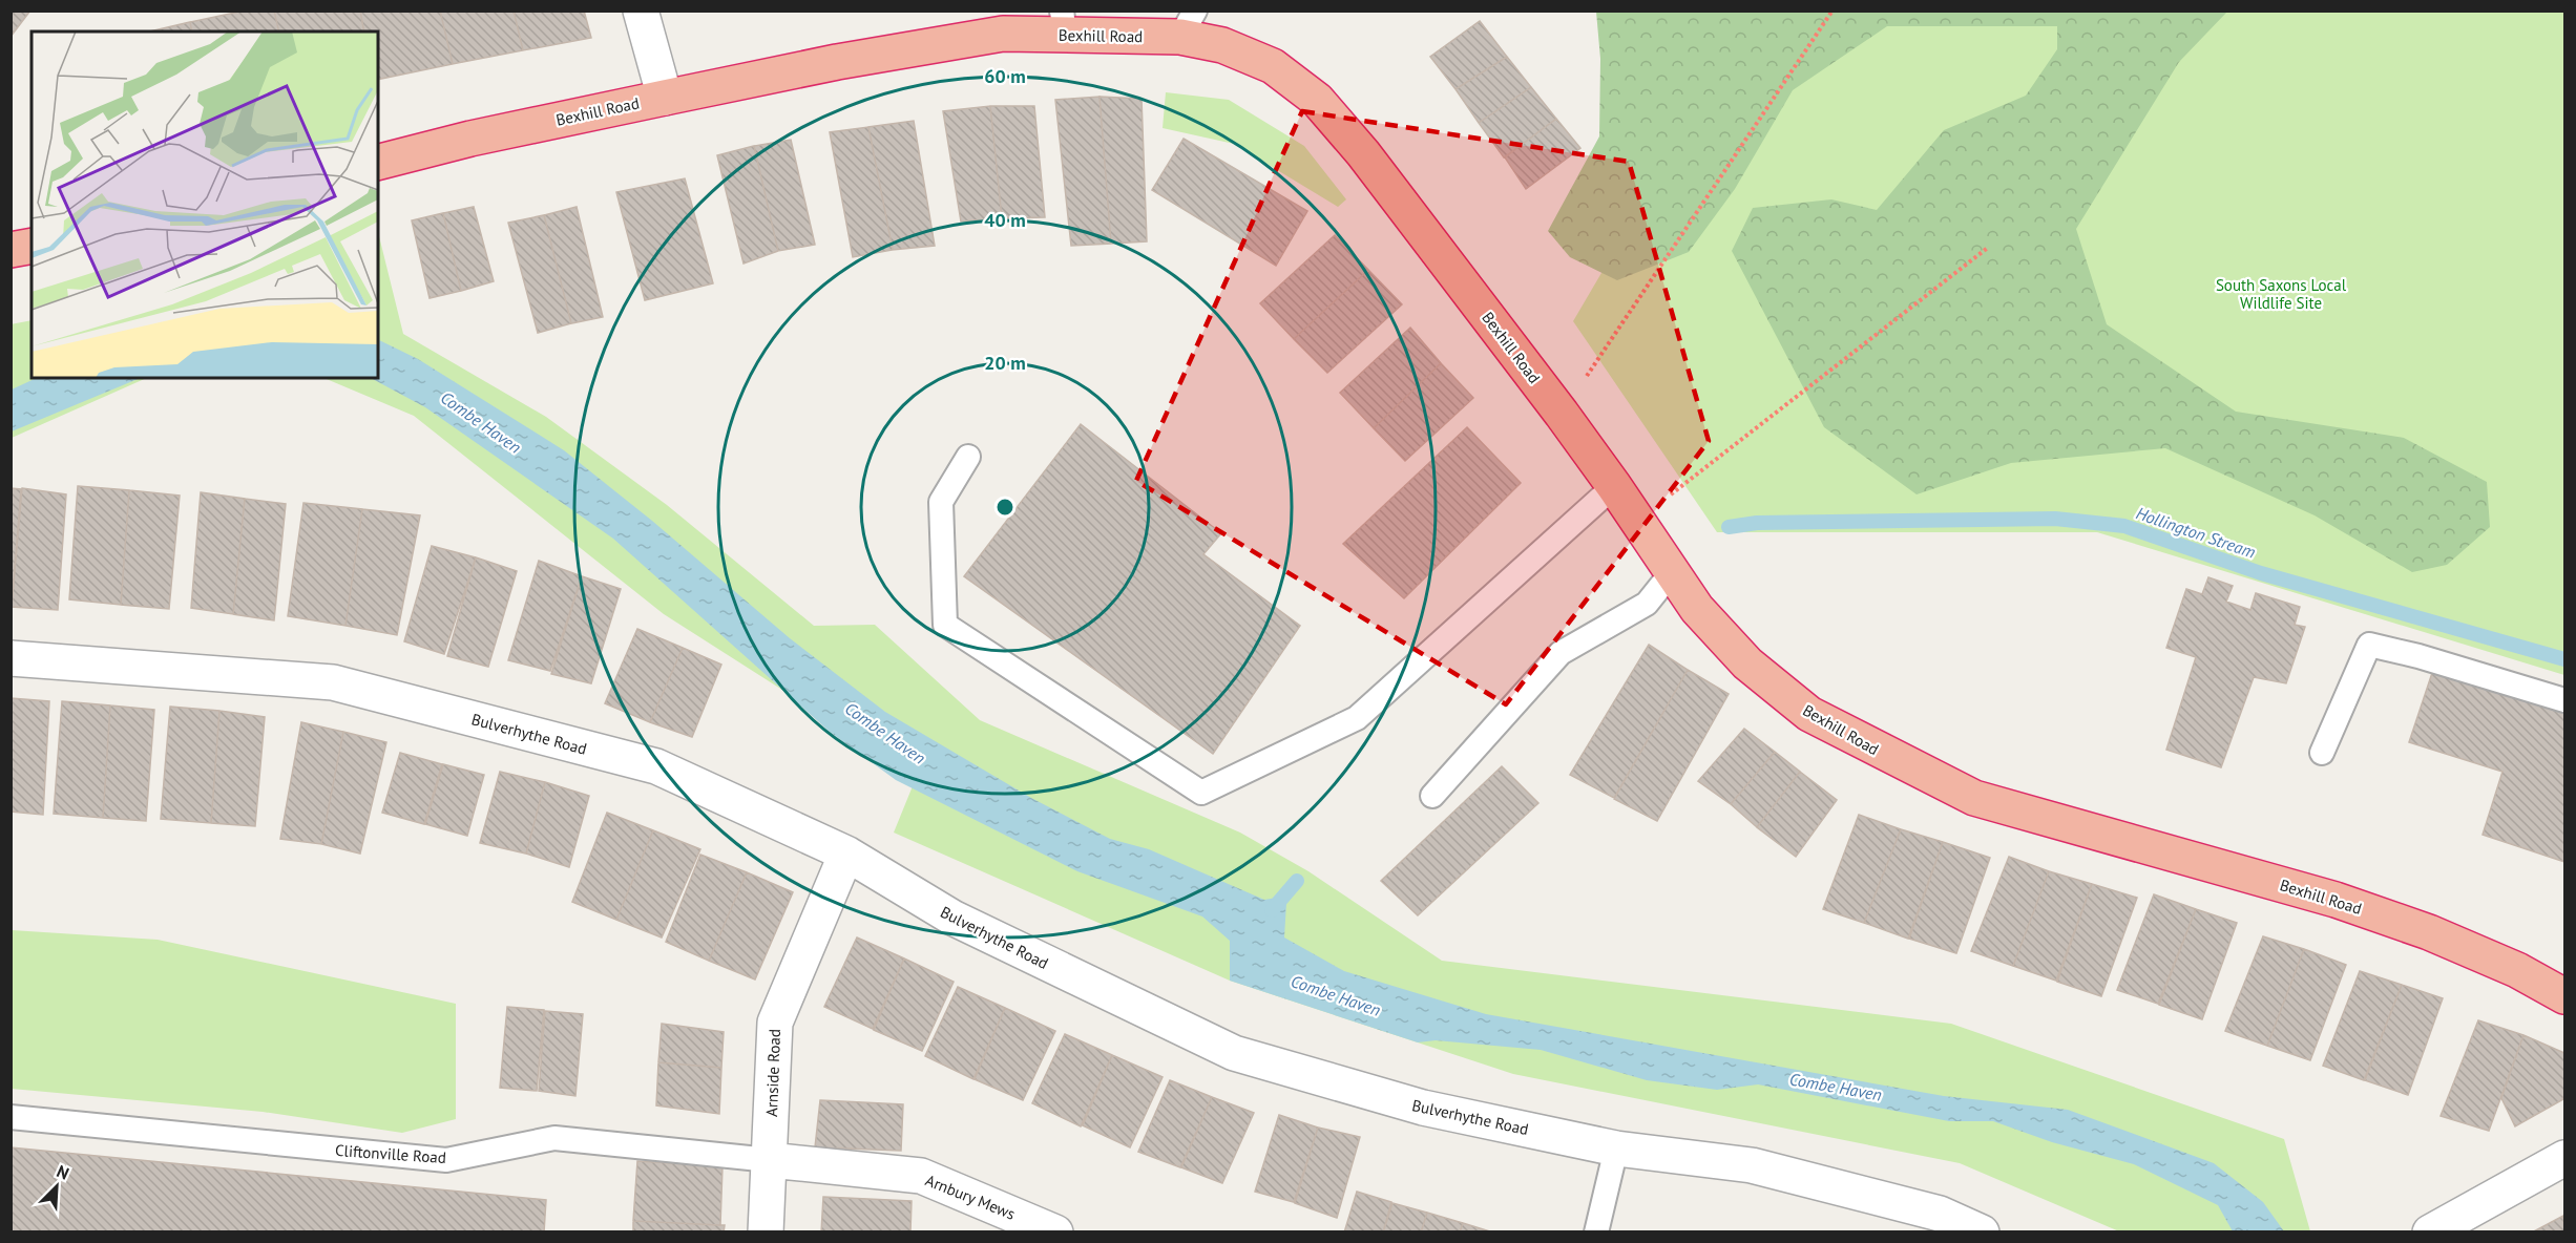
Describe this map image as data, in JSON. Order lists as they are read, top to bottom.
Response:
{
  "streets": {
    "highway": ["Bexhill Road"],
    "street": ["Bulverhythe Road", "Arnside Road", "Arnbury Mews"],
    "lane": ["Cliftonville Road"]
  },
  "crossings": [
    ["Bulverhythe Road", "Arnside Road"],
    ["Arnside Road", "Cliftonville Road"],
    ["Arnside Road", "Arnbury Mews"],
    ["Cliftonville Road", "Arnbury Mews"]
  ],
  "water": ["Combe Haven", "Hollington Stream"],
  "parks": ["South Saxons Local Wildlife Site"],
  "north": "top right",
  "rings": ["60 m", "40 m", "20 m"]
}
